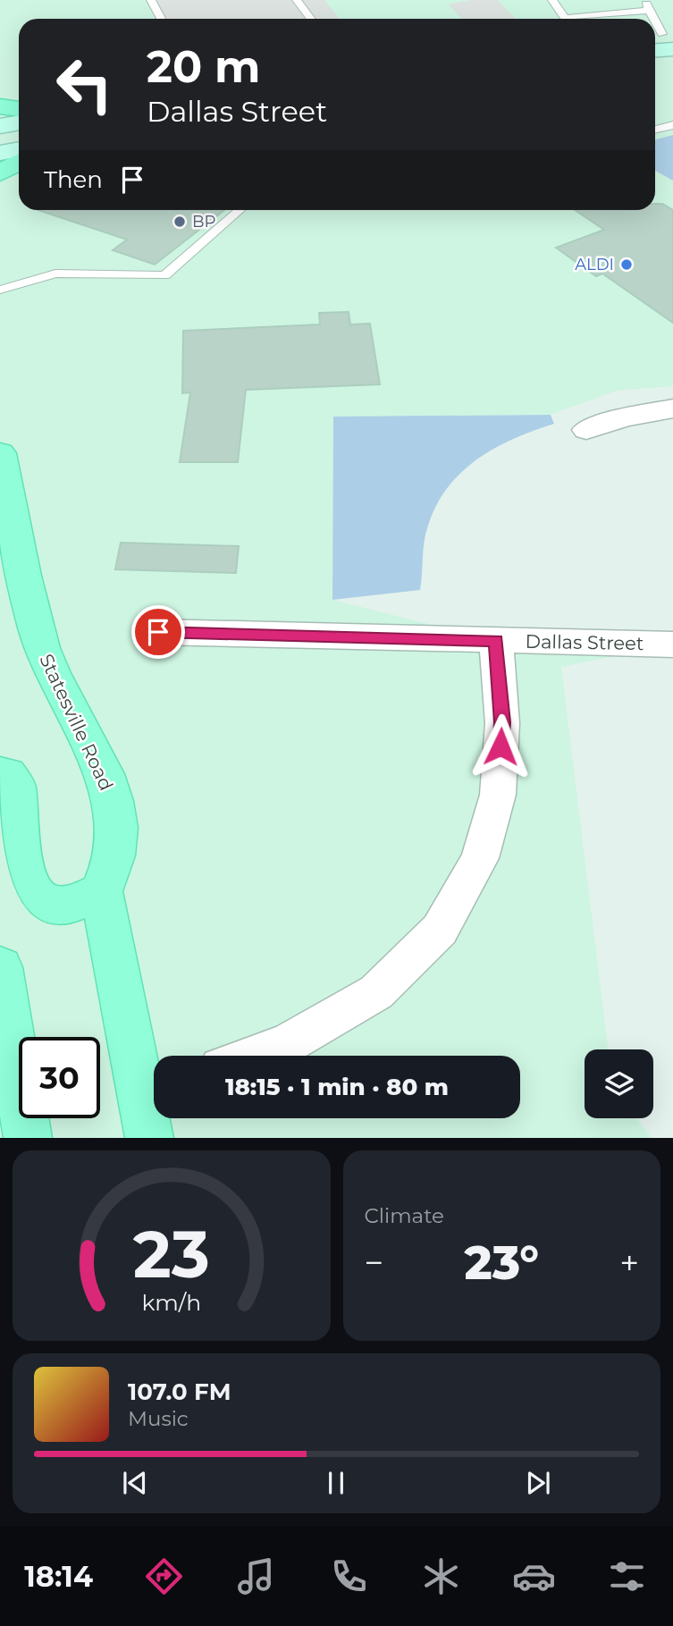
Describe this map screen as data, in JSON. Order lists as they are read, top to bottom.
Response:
{
  "streets": {
    "main road": ["Statesville Road"],
    "street": ["Dallas Street"]
  },
  "places": ["BP", "ALDI"],
  "page": {
    "turn": ["20 m", "Dallas Street"],
    "then": "Then",
    "limit": "30",
    "trip": "18:15 · 1 min · 80 m",
    "tile": "Climate",
    "heat": ["−", "23°", "+"],
    "song": ["107.0 FM", "Music"],
    "tabs": "18:14",
    "gauge": ["23", "km/h"]
  }
}
